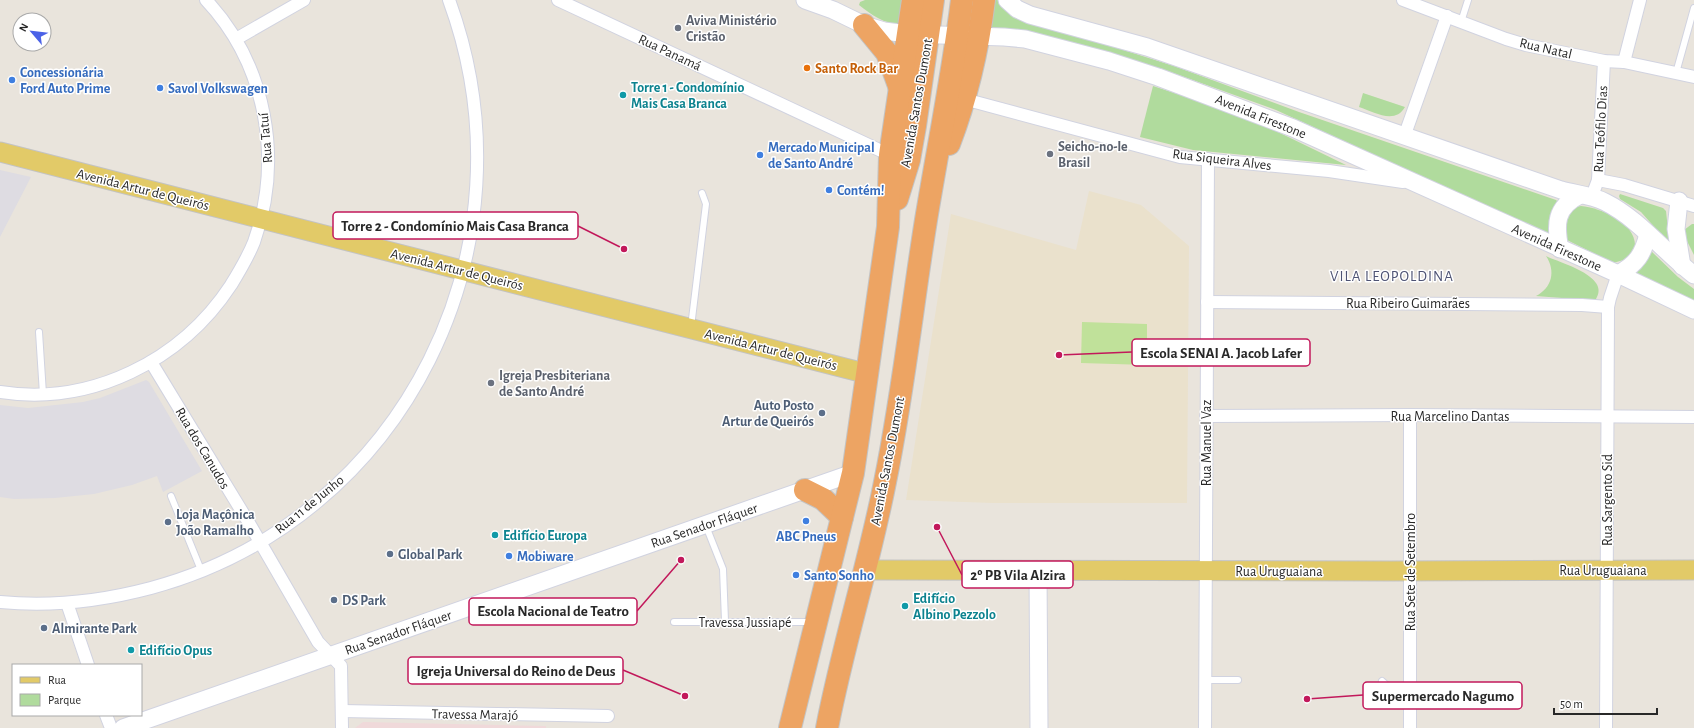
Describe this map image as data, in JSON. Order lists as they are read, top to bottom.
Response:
{
  "streets": {
    "highway": ["Avenida Santos Dumont"],
    "main road": [
      "Avenida Firestone",
      "Avenida Artur de Queirós",
      "Rua Senador Fláquer",
      "Rua Uruguaiana"
    ],
    "street": [
      "Rua Natal",
      "Rua Panamá",
      "Rua Teófilo Dias",
      "Rua Tatuí",
      "Rua Siqueira Alves",
      "Rua Ribeiro Guimarães",
      "Rua Marcelino Dantas",
      "Rua Manuel Vaz",
      "Rua dos Canudos",
      "Rua Sargento Sid",
      "Rua 11 de Junho",
      "Rua Sete de Setembro",
      "Travessa Marajó"
    ],
    "lane": ["Travessa Jussiapé"]
  },
  "crossings": [
    ["Rua Natal", "Rua Teófilo Dias"],
    ["Rua Panamá", "Avenida Santos Dumont"],
    ["Avenida Santos Dumont", "Avenida Firestone"],
    ["Avenida Santos Dumont", "Rua Siqueira Alves"],
    ["Avenida Santos Dumont", "Avenida Artur de Queirós"],
    ["Avenida Santos Dumont", "Rua Senador Fláquer"],
    ["Avenida Santos Dumont", "Rua Uruguaiana"],
    ["Avenida Santos Dumont", "Travessa Jussiapé"],
    ["Avenida Firestone", "Rua Teófilo Dias"],
    ["Avenida Firestone", "Rua Siqueira Alves"],
    ["Avenida Firestone", "Rua Sargento Sid"],
    ["Rua Teófilo Dias", "Rua Sargento Sid"],
    ["Rua Tatuí", "Avenida Artur de Queirós"],
    ["Rua Tatuí", "Rua dos Canudos"],
    ["Rua Siqueira Alves", "Rua Manuel Vaz"],
    ["Avenida Artur de Queirós", "Rua 11 de Junho"],
    ["Rua Ribeiro Guimarães", "Rua Manuel Vaz"],
    ["Rua Ribeiro Guimarães", "Rua Sargento Sid"],
    ["Rua Marcelino Dantas", "Rua Manuel Vaz"],
    ["Rua Marcelino Dantas", "Rua Sargento Sid"],
    ["Rua Marcelino Dantas", "Rua Sete de Setembro"],
    ["Rua Manuel Vaz", "Rua Uruguaiana"],
    ["Rua dos Canudos", "Rua 11 de Junho"],
    ["Rua dos Canudos", "Rua Senador Fláquer"],
    ["Rua dos Canudos", "Travessa Marajó"],
    ["Rua Sargento Sid", "Rua Uruguaiana"],
    ["Rua Uruguaiana", "Rua Sete de Setembro"]
  ],
  "districts": ["VILA LEOPOLDINA"],
  "places": [
    "Aviva Ministério Cristão",
    "Santo Rock Bar",
    "Concessionária Ford Auto Prime",
    "Savol Volkswagen",
    "Torre 1 - Condomínio Mais Casa Branca",
    "Seicho-no-Ie Brasil",
    "Mercado Municipal de Santo André",
    "Contém!",
    "Torre 2 - Condomínio Mais Casa Branca",
    "Escola SENAI A. Jacob Lafer",
    "Igreja Presbiteriana de Santo André",
    "Auto Posto Artur de Queirós",
    "ABC Pneus",
    "Loja Maçônica João Ramalho",
    "2º PB Vila Alzira",
    "Edifício Europa",
    "Global Park",
    "Mobiware",
    "Escola Nacional de Teatro",
    "Santo Sonho",
    "DS Park",
    "Edifício Albino Pezzolo",
    "Almirante Park",
    "Edifício Opus",
    "Igreja Universal do Reino de Deus",
    "Supermercado Nagumo"
  ],
  "legend": ["Rua", "Parque"],
  "scale_bar": "50 m",
  "north": "top left"
}
